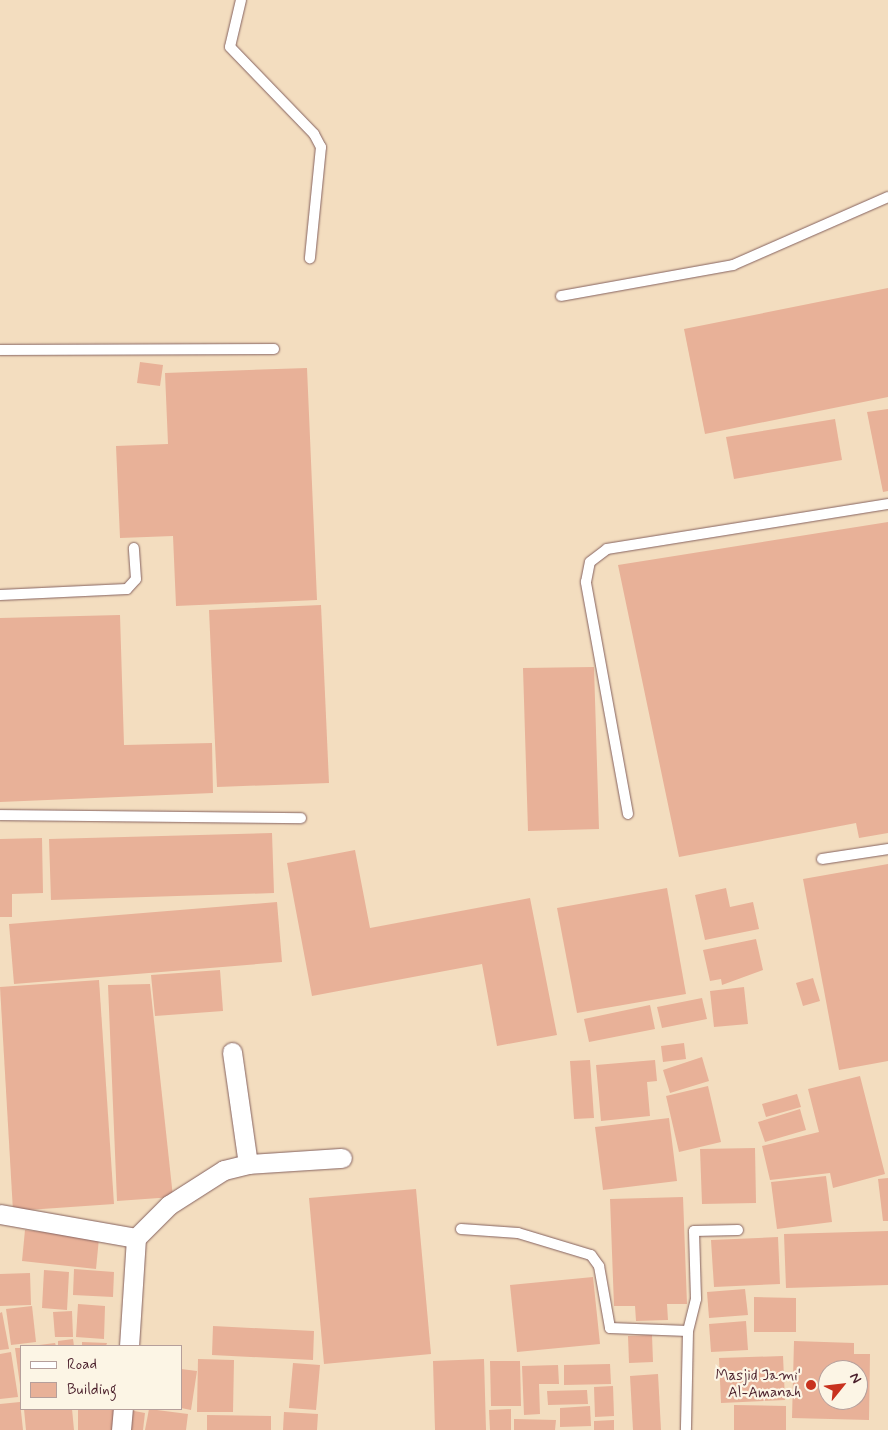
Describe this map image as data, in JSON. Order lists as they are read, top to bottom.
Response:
{
  "places": ["Masjid Jami' Al-Amanah"],
  "legend": ["Road", "Building"],
  "north": "top right"
}
